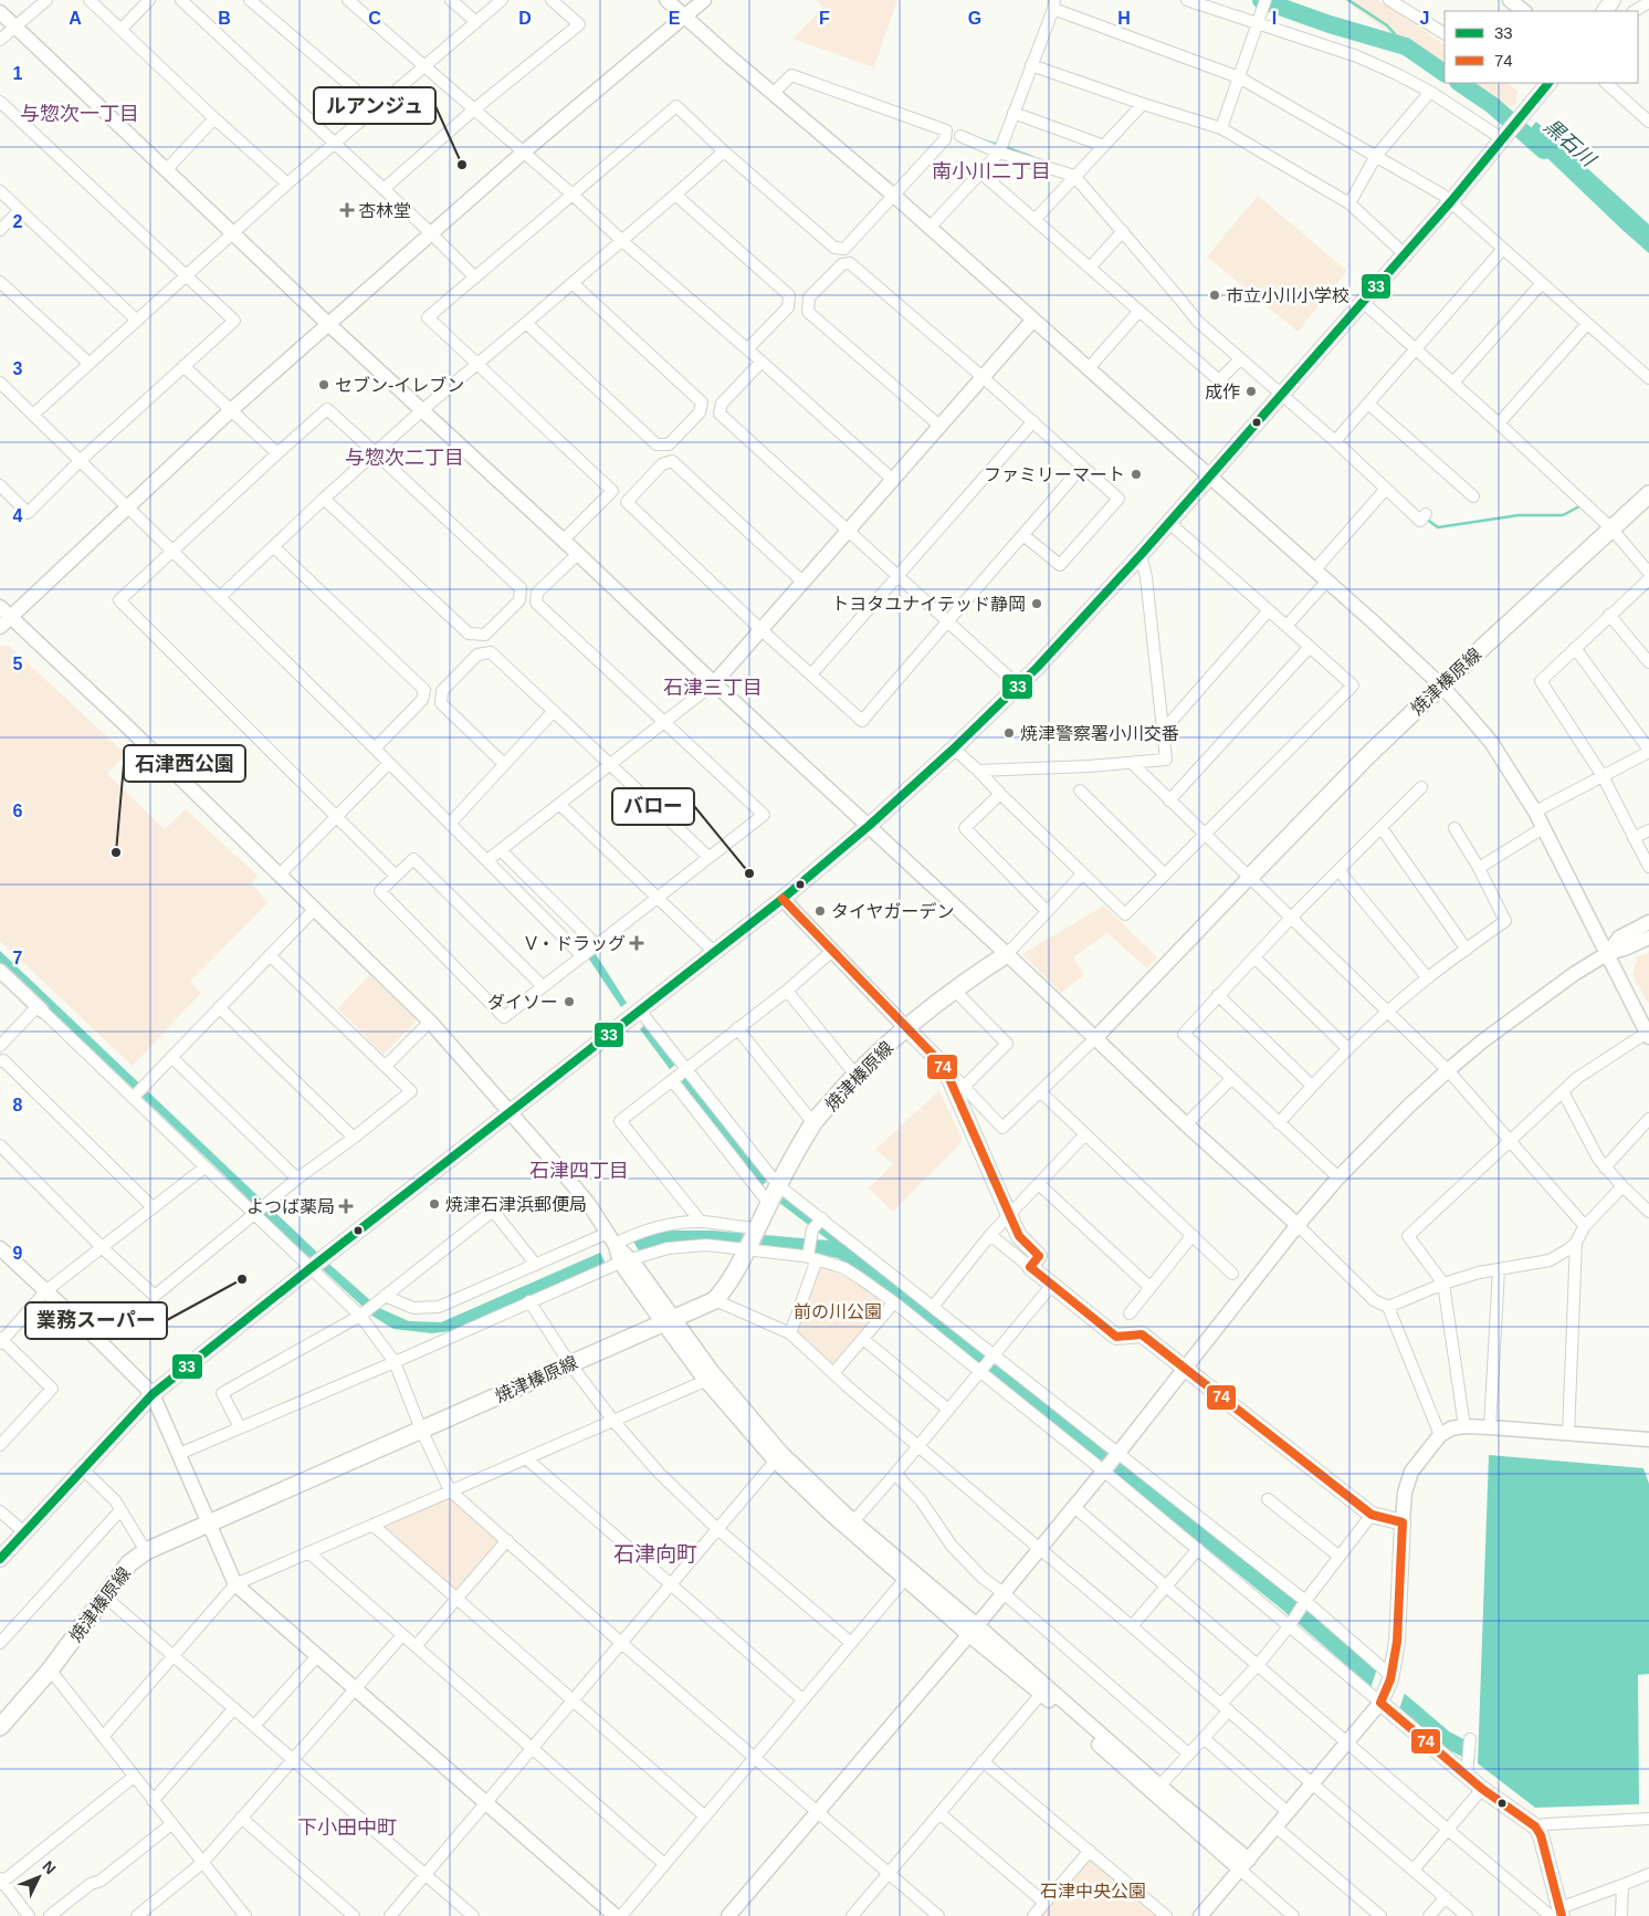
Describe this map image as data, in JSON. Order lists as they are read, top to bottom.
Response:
{
  "streets": {
    "main road": ["焼津榛原線"]
  },
  "districts": [
    "与惣次一丁目",
    "南小川二丁目",
    "与惣次二丁目",
    "石津三丁目",
    "石津四丁目",
    "石津向町",
    "下小田中町"
  ],
  "water": ["黒石川"],
  "parks": ["前の川公園", "石津中央公園"],
  "places": {
    "other": [
      "ルアンジュ",
      "市立小川小学校",
      "セブン-イレブン",
      "成作",
      "ファミリーマート",
      "トヨタユナイテッド静岡",
      "焼津警察署小川交番",
      "石津西公園",
      "バロー",
      "タイヤガーデン",
      "ダイソー",
      "焼津石津浜郵便局",
      "業務スーパー"
    ],
    "health": ["杏林堂", "V・ドラッグ", "よつば薬局"]
  },
  "lines": ["transit line 33", "transit line 74"],
  "legend": ["33", "74"],
  "north": "top right",
  "grid": {
    "columns": [
      "A",
      "B",
      "C",
      "D",
      "E",
      "F",
      "G",
      "H",
      "I",
      "J"
    ],
    "rows": [
      "1",
      "2",
      "3",
      "4",
      "5",
      "6",
      "7",
      "8",
      "9"
    ]
  }
}
